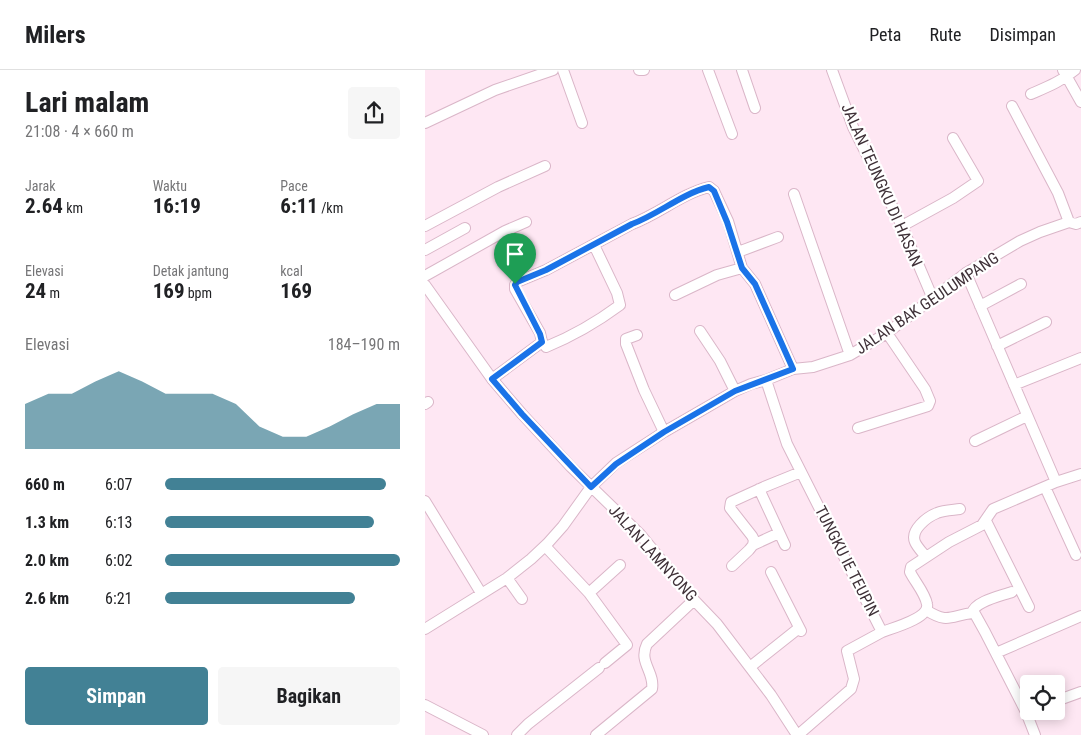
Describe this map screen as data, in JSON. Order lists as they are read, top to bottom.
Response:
{
  "streets": {
    "street": [
      "JALAN TEUNGKU DI HASAN",
      "JALAN BAK GEULUMPANG",
      "JALAN LAMNYONG",
      "TUNGKU IE TEUPIN"
    ]
  },
  "crossings": [
    ["JALAN TEUNGKU DI HASAN", "JALAN BAK GEULUMPANG"],
    ["JALAN BAK GEULUMPANG", "JALAN LAMNYONG"],
    ["JALAN BAK GEULUMPANG", "TUNGKU IE TEUPIN"]
  ],
  "page": {
    "header": "Milers",
    "nav": ["Peta", "Rute", "Disimpan"],
    "heading": ["Lari malam", "21:08 · 4 × 660 m"],
    "stats": [
      ["Jarak", "2.64 km"],
      ["Waktu", "16:19"],
      ["Pace", "6:11 /km"],
      ["Elevasi", "24 m"],
      ["Detak jantung", "169 bpm"],
      ["kcal", "169"]
    ],
    "chart": ["Elevasi", "184–190 m"],
    "list": [
      {
        "name": "660 m",
        "note": "6:07"
      },
      {
        "name": "1.3 km",
        "note": "6:13"
      },
      {
        "name": "2.0 km",
        "note": "6:02"
      },
      {
        "name": "2.6 km",
        "note": "6:21"
      }
    ],
    "buttons": ["Simpan", "Bagikan"]
  }
}
